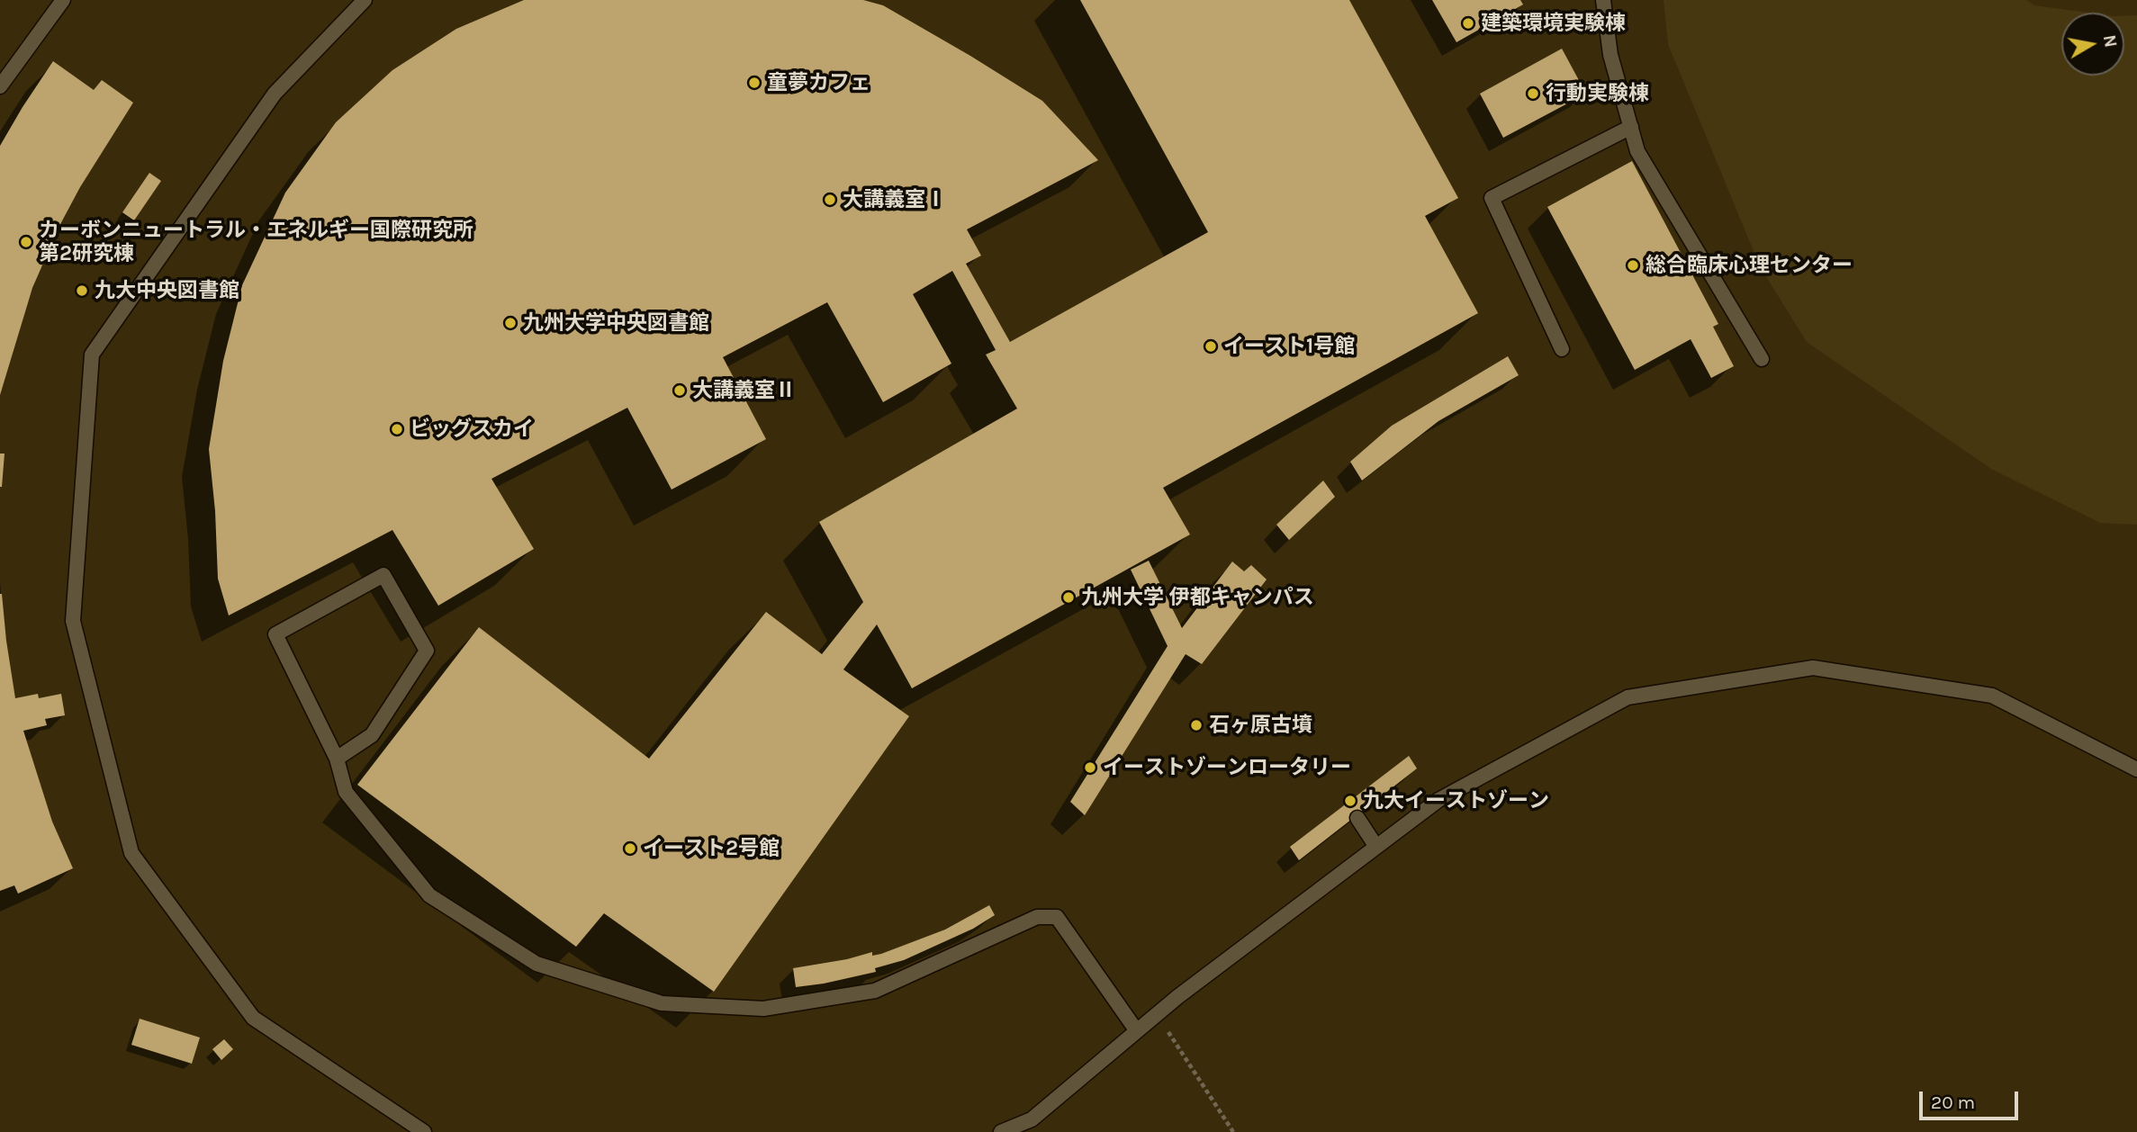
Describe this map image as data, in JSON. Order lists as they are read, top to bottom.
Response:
{
  "places": [
    "建築環境実験棟",
    "童夢カフェ",
    "行動実験棟",
    "大講義室Ⅰ",
    "カーボンニュートラル・エネルギー国際研究所 第2研究棟",
    "総合臨床心理センター",
    "九大中央図書館",
    "九州大学中央図書館",
    "イースト1号館",
    "大講義室Ⅱ",
    "ビッグスカイ",
    "九州大学 伊都キャンパス",
    "石ヶ原古墳",
    "イーストゾーンロータリー",
    "九大イーストゾーン",
    "イースト2号館"
  ],
  "scale_bar": "20 m",
  "north": "right"
}
